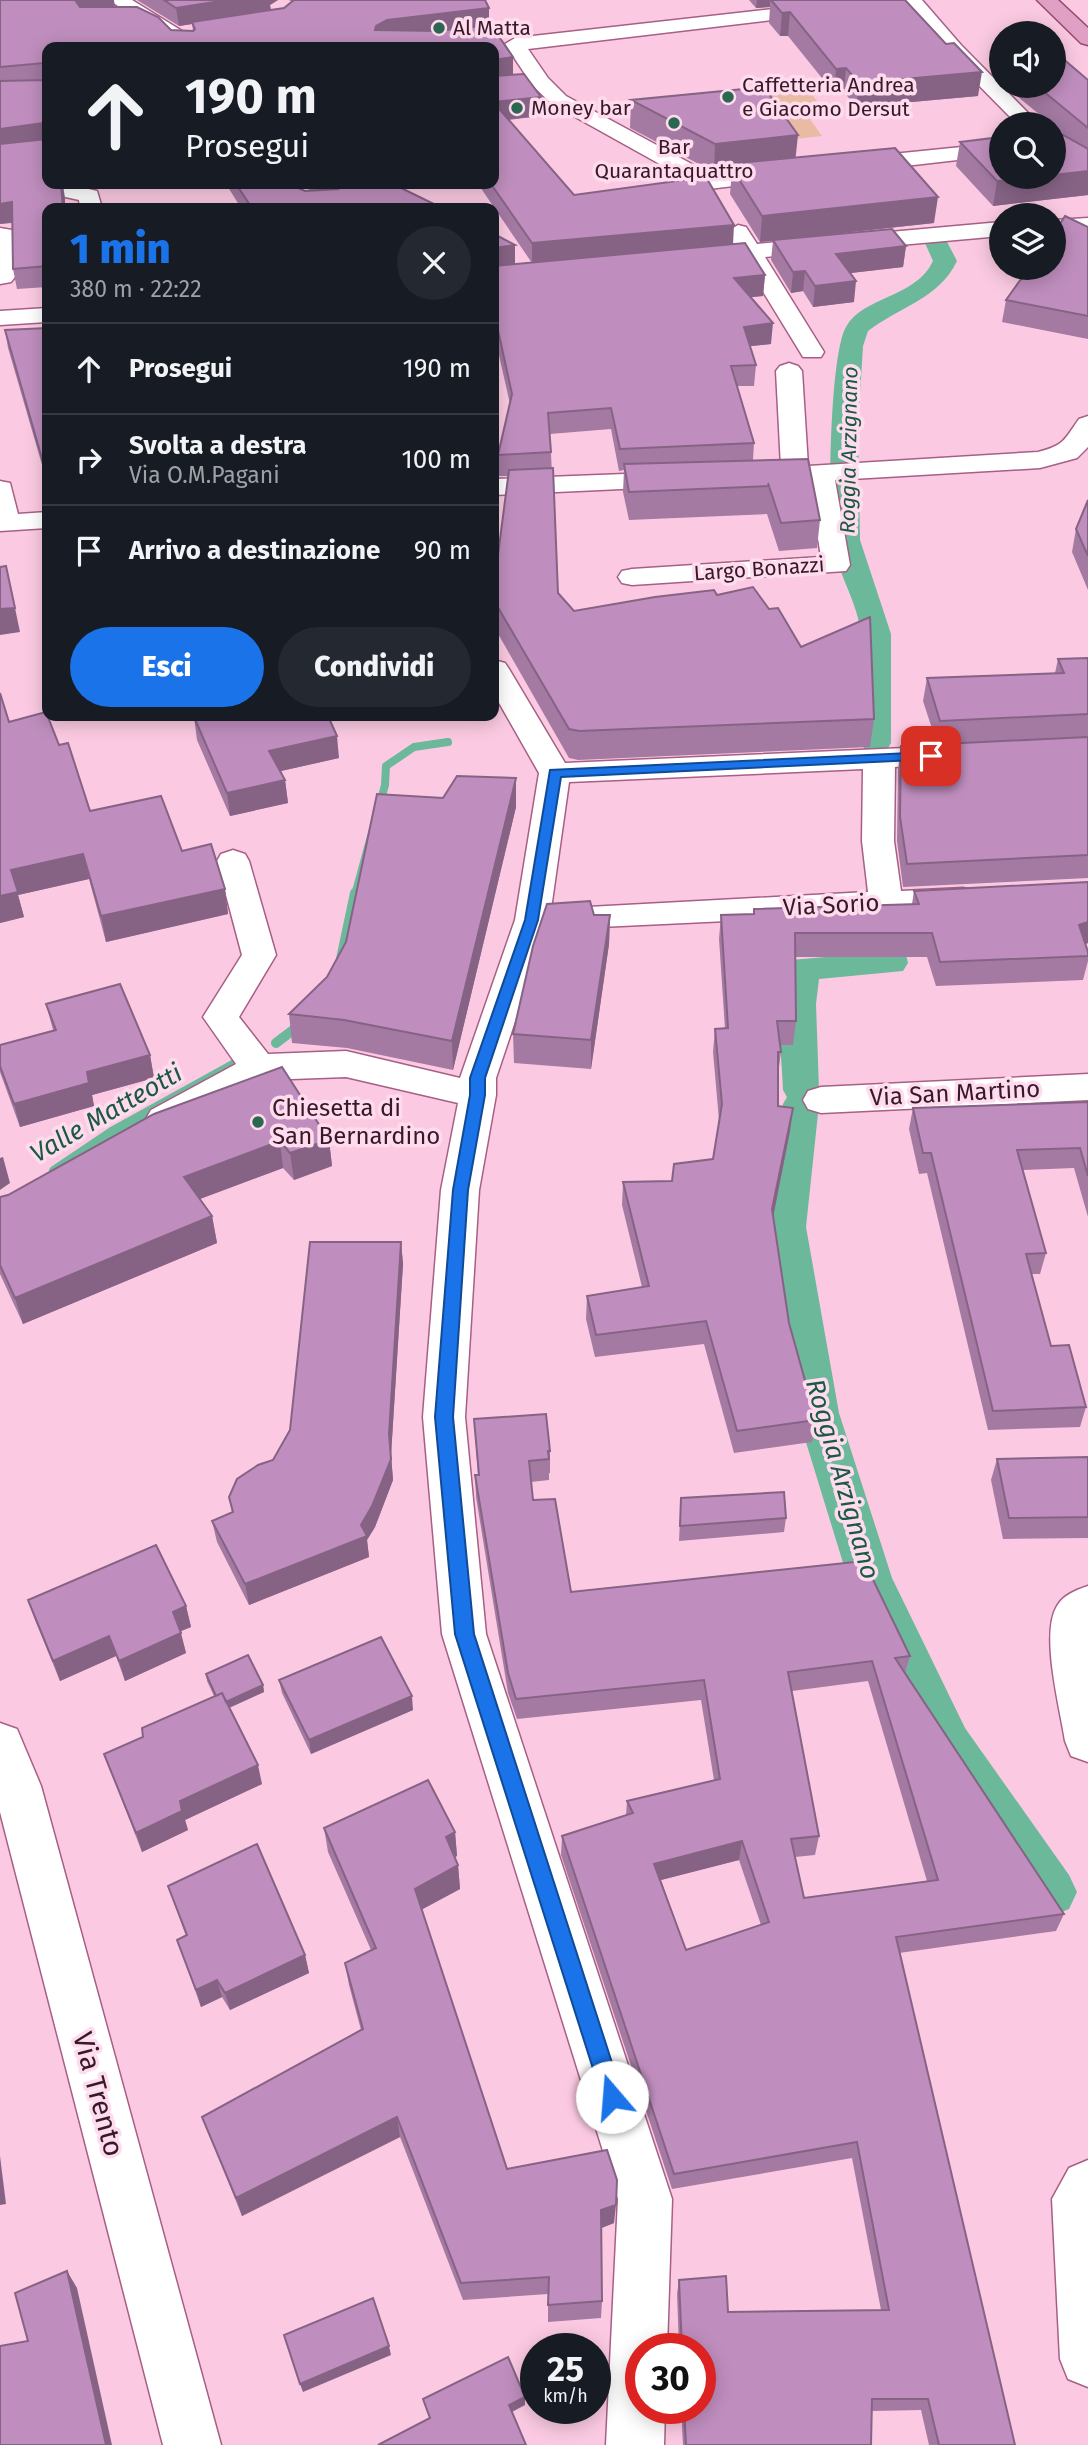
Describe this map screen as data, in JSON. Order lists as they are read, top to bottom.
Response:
{
  "streets": {
    "street": [
      "Largo Bonazzi",
      "Via Sorio",
      "Via San Martino",
      "Via Trento"
    ]
  },
  "water": ["Roggia Arzignano", "Valle Matteotti"],
  "places": [
    "Al Matta",
    "Caffetteria Andrea e Giacomo Dersut",
    "Money bar",
    "Bar Quarantaquattro",
    "Chiesetta di San Bernardino"
  ],
  "page": {
    "turn": ["190 m", "Prosegui"],
    "heading": ["1 min", "380 m · 22:22"],
    "list": [
      {
        "name": "Prosegui",
        "value": "190 m"
      },
      {
        "name": "Svolta a destra",
        "note": "Via O.M.Pagani",
        "value": "100 m"
      },
      {
        "name": "Arrivo a destinazione",
        "value": "90 m"
      }
    ],
    "buttons": ["Esci", "Condividi"],
    "speed": "25 km/h",
    "limit": "30"
  }
}
